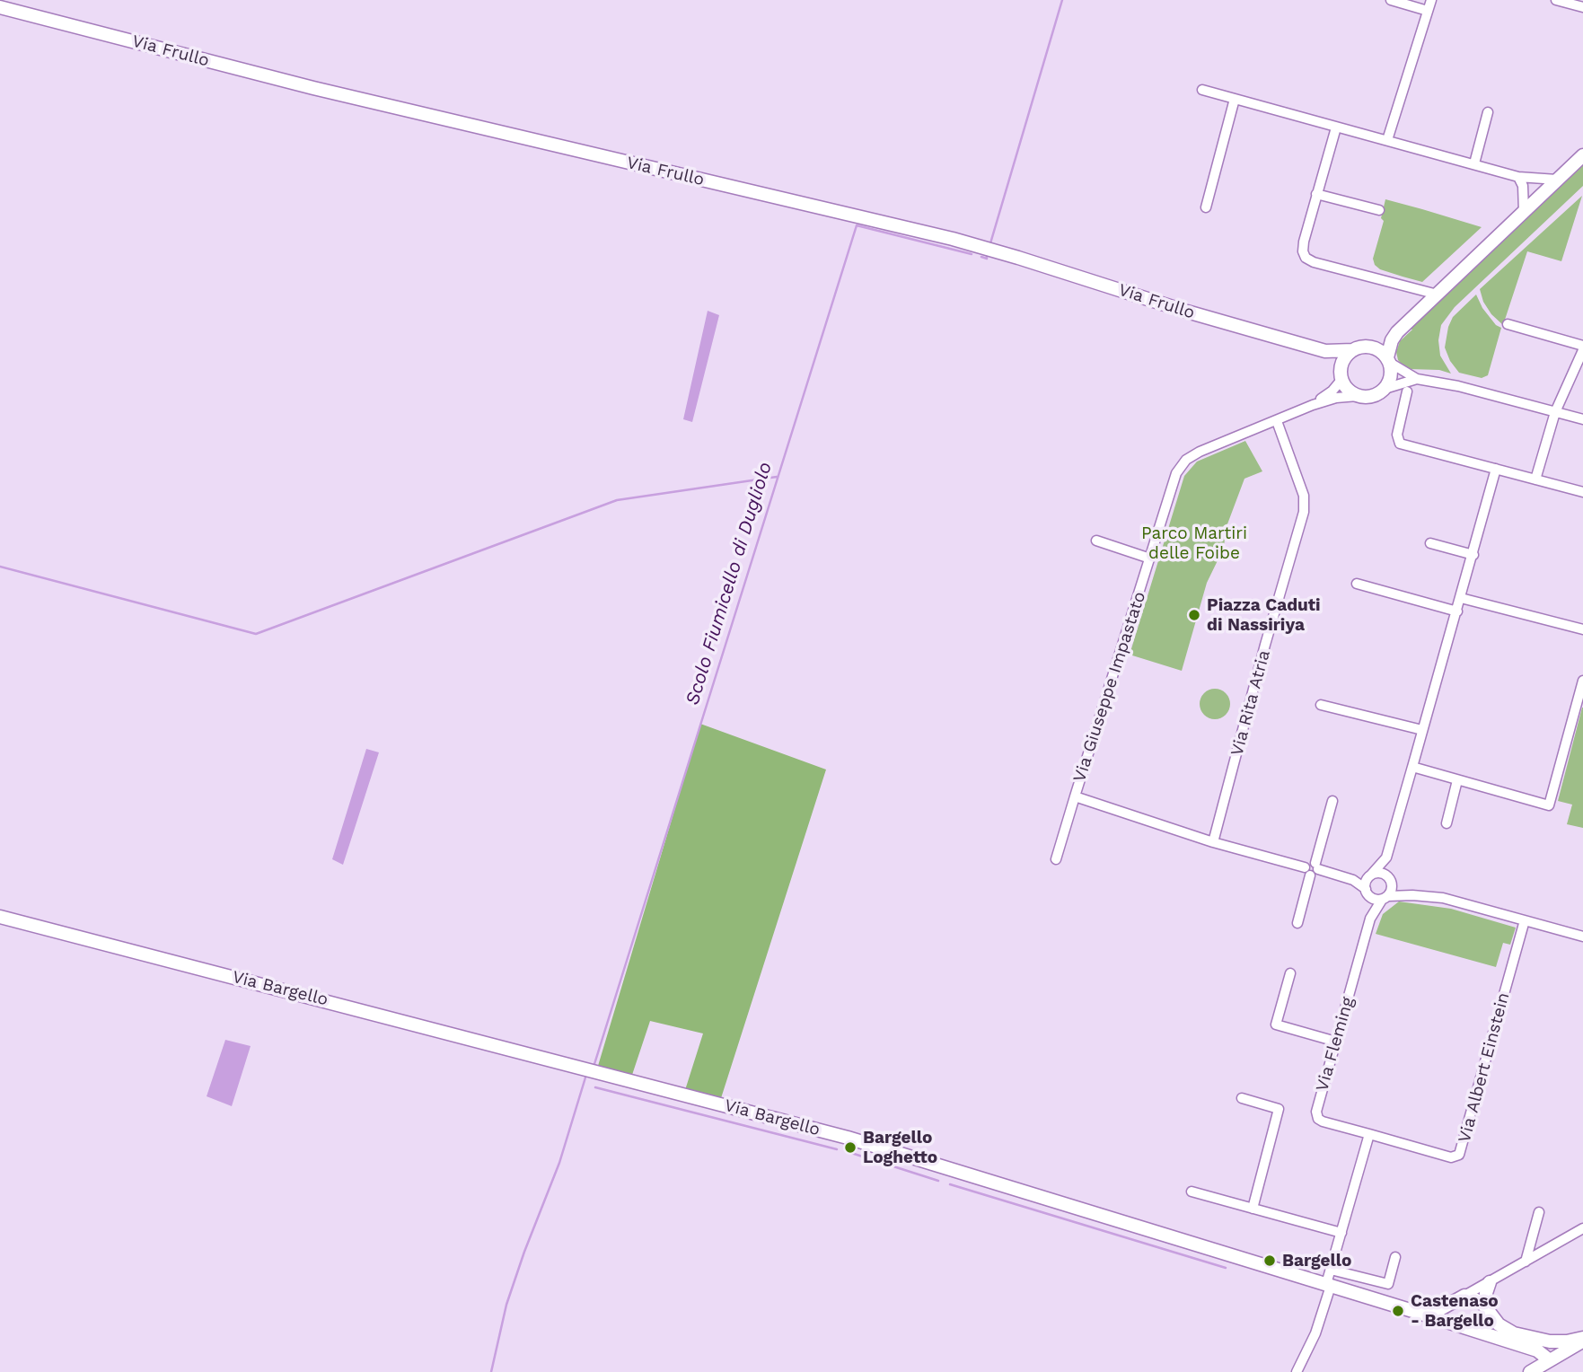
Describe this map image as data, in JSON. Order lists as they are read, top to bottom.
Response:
{
  "streets": {
    "street": [
      "Via Frullo",
      "Via Giuseppe Impastato",
      "Via Rita Atria",
      "Via Bargello",
      "Via Fleming",
      "Via Albert Einstein"
    ]
  },
  "crossings": [
    ["Via Frullo", "Via Giuseppe Impastato"],
    ["Via Giuseppe Impastato", "Via Rita Atria"],
    ["Via Giuseppe Impastato", "Via Fleming"],
    ["Via Fleming", "Via Albert Einstein"]
  ],
  "water": ["Scolo Fiumicello di Dugliolo"],
  "parks": ["Parco Martiri delle Foibe"],
  "places": [
    "Piazza Caduti di Nassiriya",
    "Bargello Loghetto",
    "Bargello",
    "Castenaso - Bargello"
  ]
}
